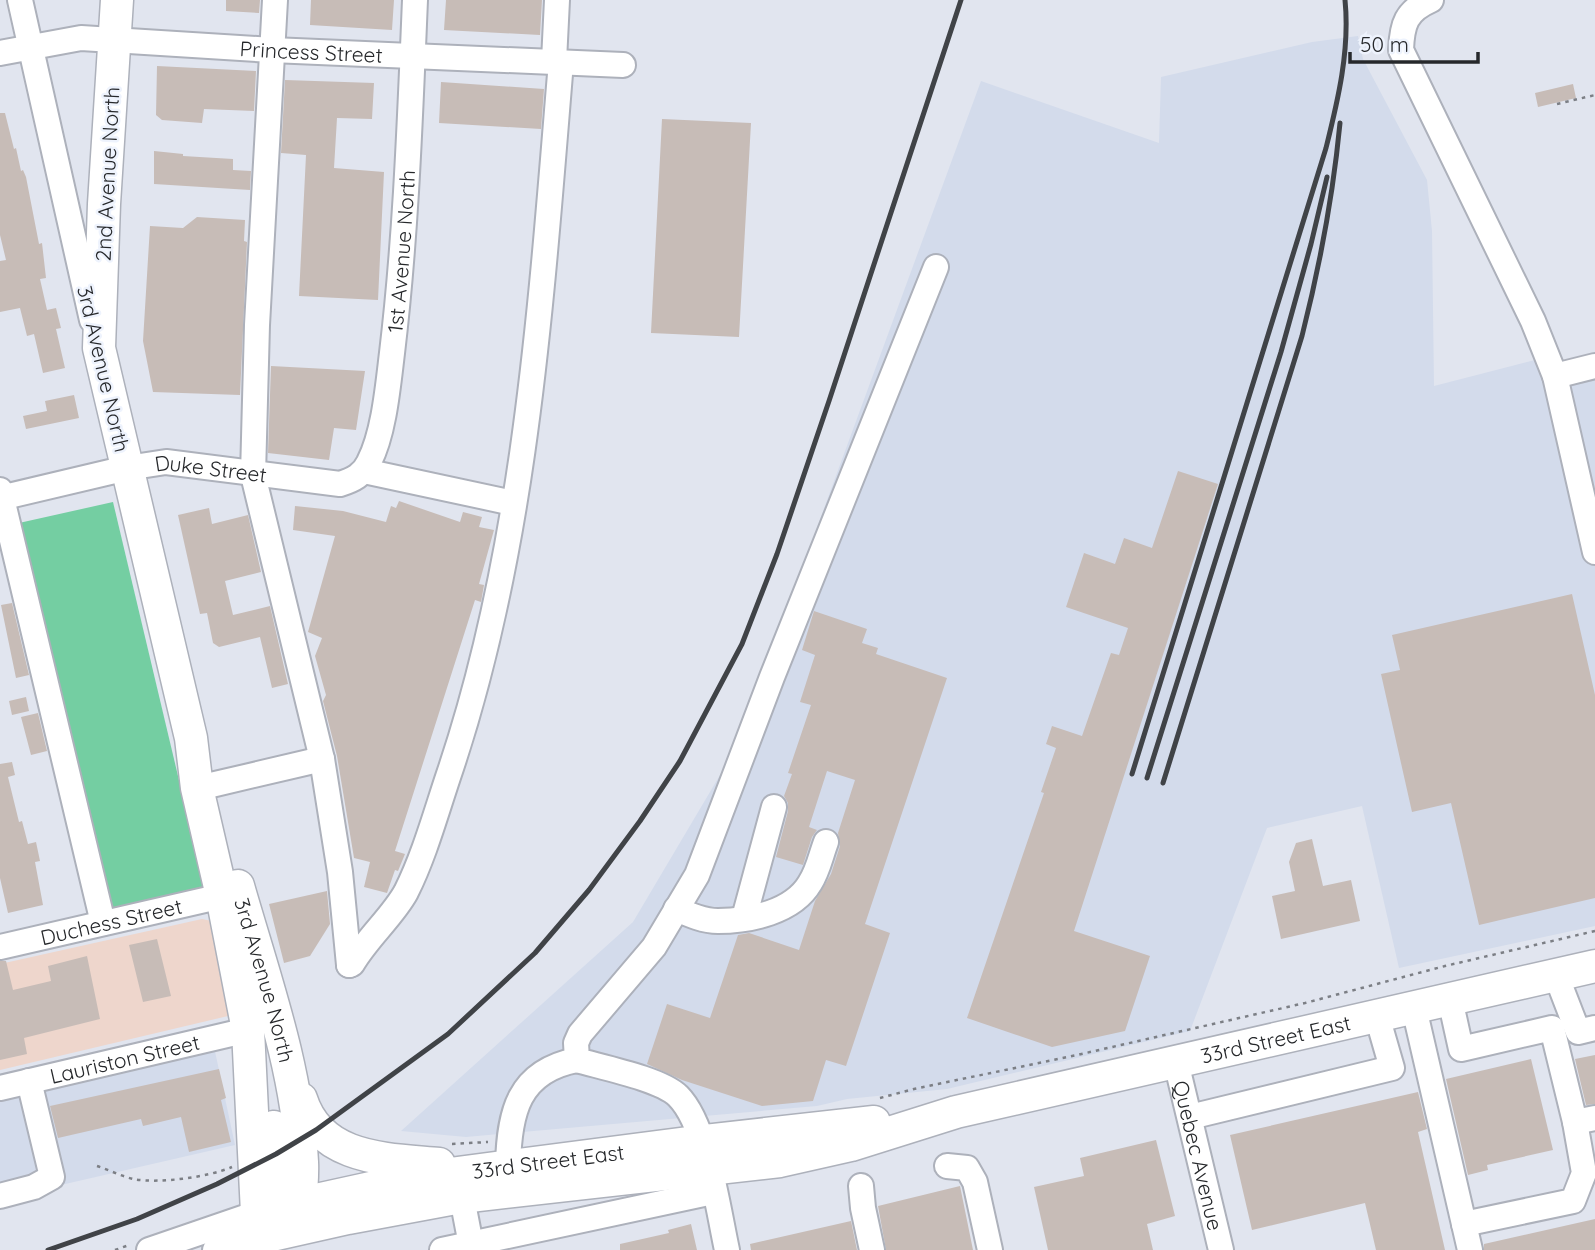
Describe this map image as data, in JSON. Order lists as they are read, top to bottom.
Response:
{
  "streets": {
    "main road": ["2nd Avenue North", "3rd Avenue North", "33rd Street East"],
    "street": [
      "Princess Street",
      "1st Avenue North",
      "Duke Street",
      "Duchess Street",
      "Lauriston Street",
      "Quebec Avenue"
    ]
  },
  "crossings": [
    ["Princess Street", "2nd Avenue North"],
    ["Princess Street", "1st Avenue North"],
    ["Princess Street", "3rd Avenue North"],
    ["2nd Avenue North", "3rd Avenue North"],
    ["1st Avenue North", "Duke Street"],
    ["3rd Avenue North", "Duke Street"],
    ["3rd Avenue North", "Duchess Street"],
    ["3rd Avenue North", "33rd Street East"],
    ["3rd Avenue North", "Lauriston Street"],
    ["33rd Street East", "Quebec Avenue"]
  ],
  "scale_bar": "50 m"
}
